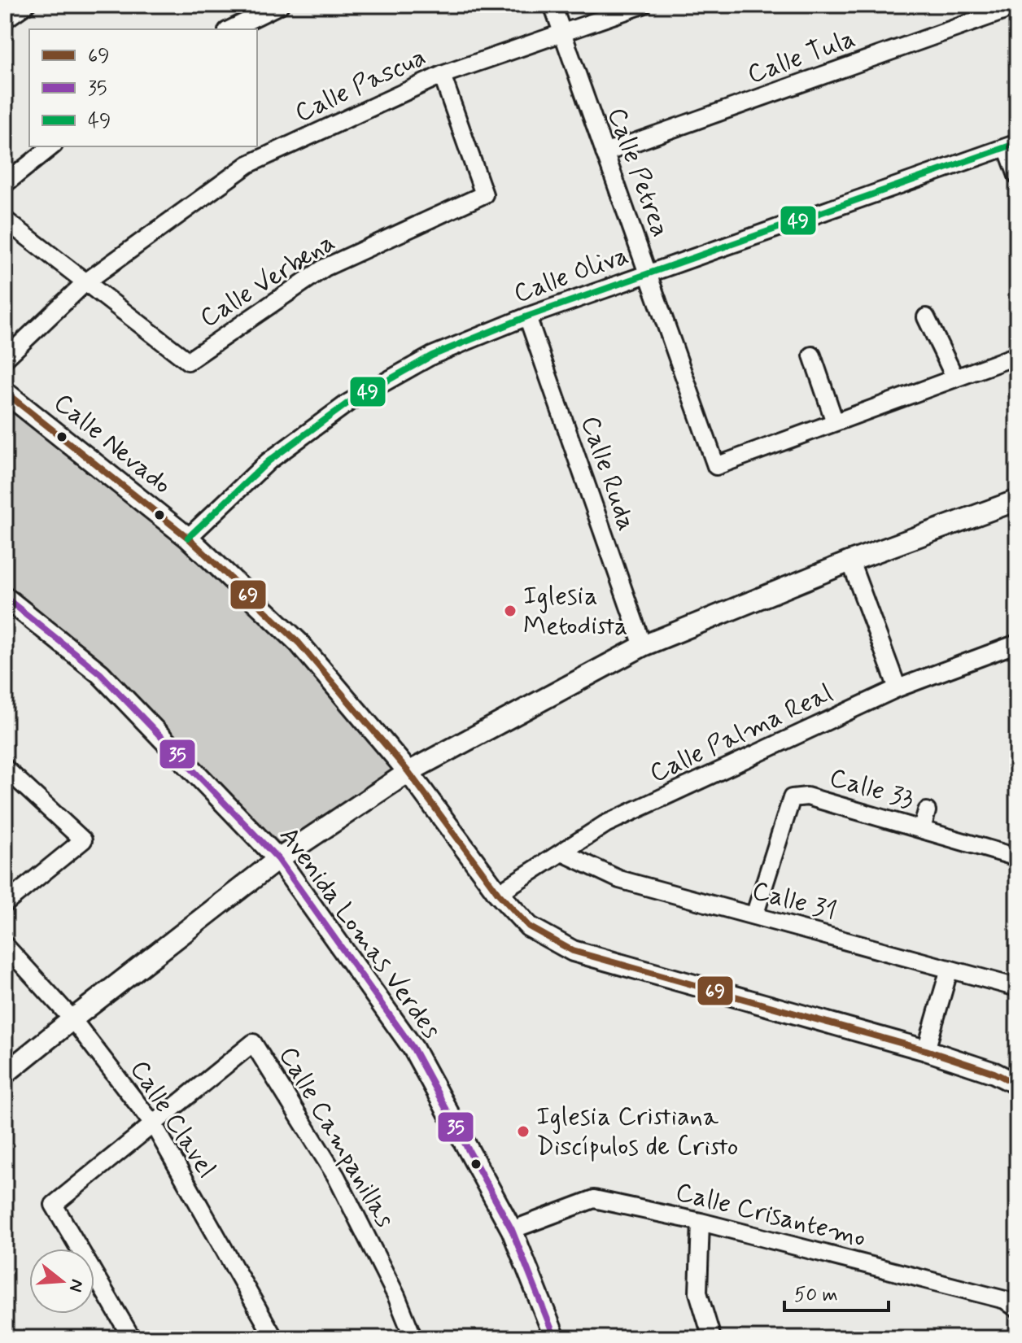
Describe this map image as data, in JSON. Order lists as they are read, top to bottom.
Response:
{
  "streets": {
    "street": [
      "Calle Tula",
      "Calle Pascua",
      "Calle Petrea",
      "Calle Oliva",
      "Calle Verbena",
      "Calle Nevado",
      "Calle Ruda",
      "Calle Palma Real",
      "Calle 33",
      "Calle 31",
      "Avenida Lomas Verdes",
      "Calle Clavel",
      "Calle Campanillas",
      "Calle Crisantemo"
    ]
  },
  "crossings": [
    ["Calle Tula", "Calle Petrea"],
    ["Calle Pascua", "Calle Petrea"],
    ["Calle Pascua", "Calle Verbena"],
    ["Calle Petrea", "Calle Oliva"],
    ["Calle Oliva", "Calle Nevado"],
    ["Calle Oliva", "Calle Ruda"],
    ["Calle Nevado", "Calle Palma Real"],
    ["Calle Palma Real", "Calle 31"],
    ["Calle 33", "Calle 31"],
    ["Avenida Lomas Verdes", "Calle Crisantemo"],
    ["Calle Clavel", "Calle Campanillas"]
  ],
  "places": ["Iglesia Metodista", "Iglesia Cristiana Discípulos de Cristo"],
  "lines": ["transit line 49", "transit line 69", "transit line 35"],
  "legend": ["69", "35", "49"],
  "scale_bar": "50 m",
  "north": "right"
}
